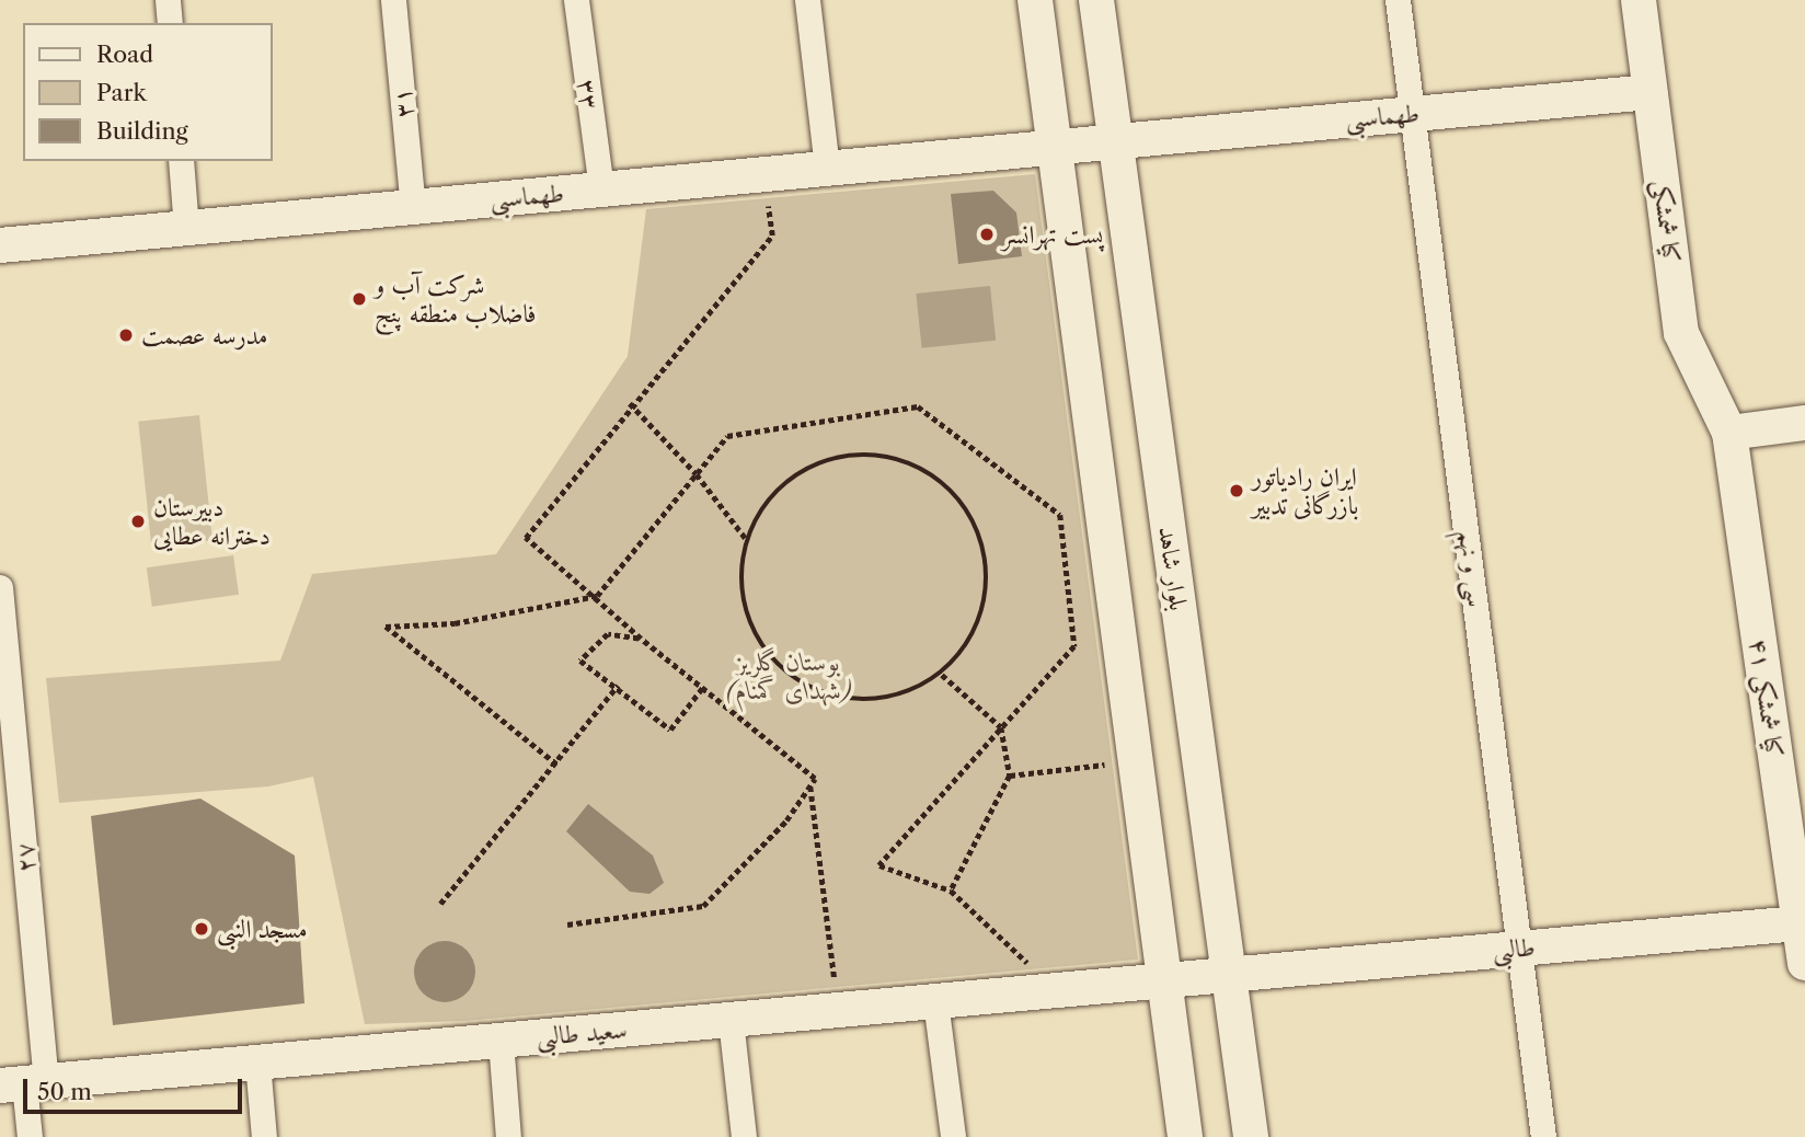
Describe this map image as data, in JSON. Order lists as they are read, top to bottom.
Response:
{
  "streets": {
    "street": [
      "۳۳",
      "۳۱",
      "طهماسبی",
      "کیا شمشکی",
      "بلوار شاهد",
      "سی و نهم",
      "۴۱ کیا شمشکی",
      "۲۷",
      "طالبی",
      "سعید طالبی"
    ]
  },
  "crossings": [
    ["۳۳", "طهماسبی"],
    ["۳۱", "طهماسبی"],
    ["طهماسبی", "کیا شمشکی"],
    ["طهماسبی", "بلوار شاهد"],
    ["طهماسبی", "سی و نهم"],
    ["کیا شمشکی", "۴۱ کیا شمشکی"],
    ["بلوار شاهد", "طالبی"],
    ["سی و نهم", "طالبی"],
    ["۴۱ کیا شمشکی", "طالبی"],
    ["۲۷", "سعید طالبی"],
    ["طالبی", "سعید طالبی"]
  ],
  "parks": ["بوستان گلریز (شهدای گمنام)"],
  "places": [
    "پست تهرانسر",
    "شرکت آب و فاضلاب منطقه پنج",
    "مدرسه عصمت",
    "ایران رادیاتور بازرگانی تدبیر",
    "دبیرستان دخترانه عطایی",
    "مسجد النبی"
  ],
  "legend": ["Road", "Park", "Building"],
  "scale_bar": "50 m"
}
